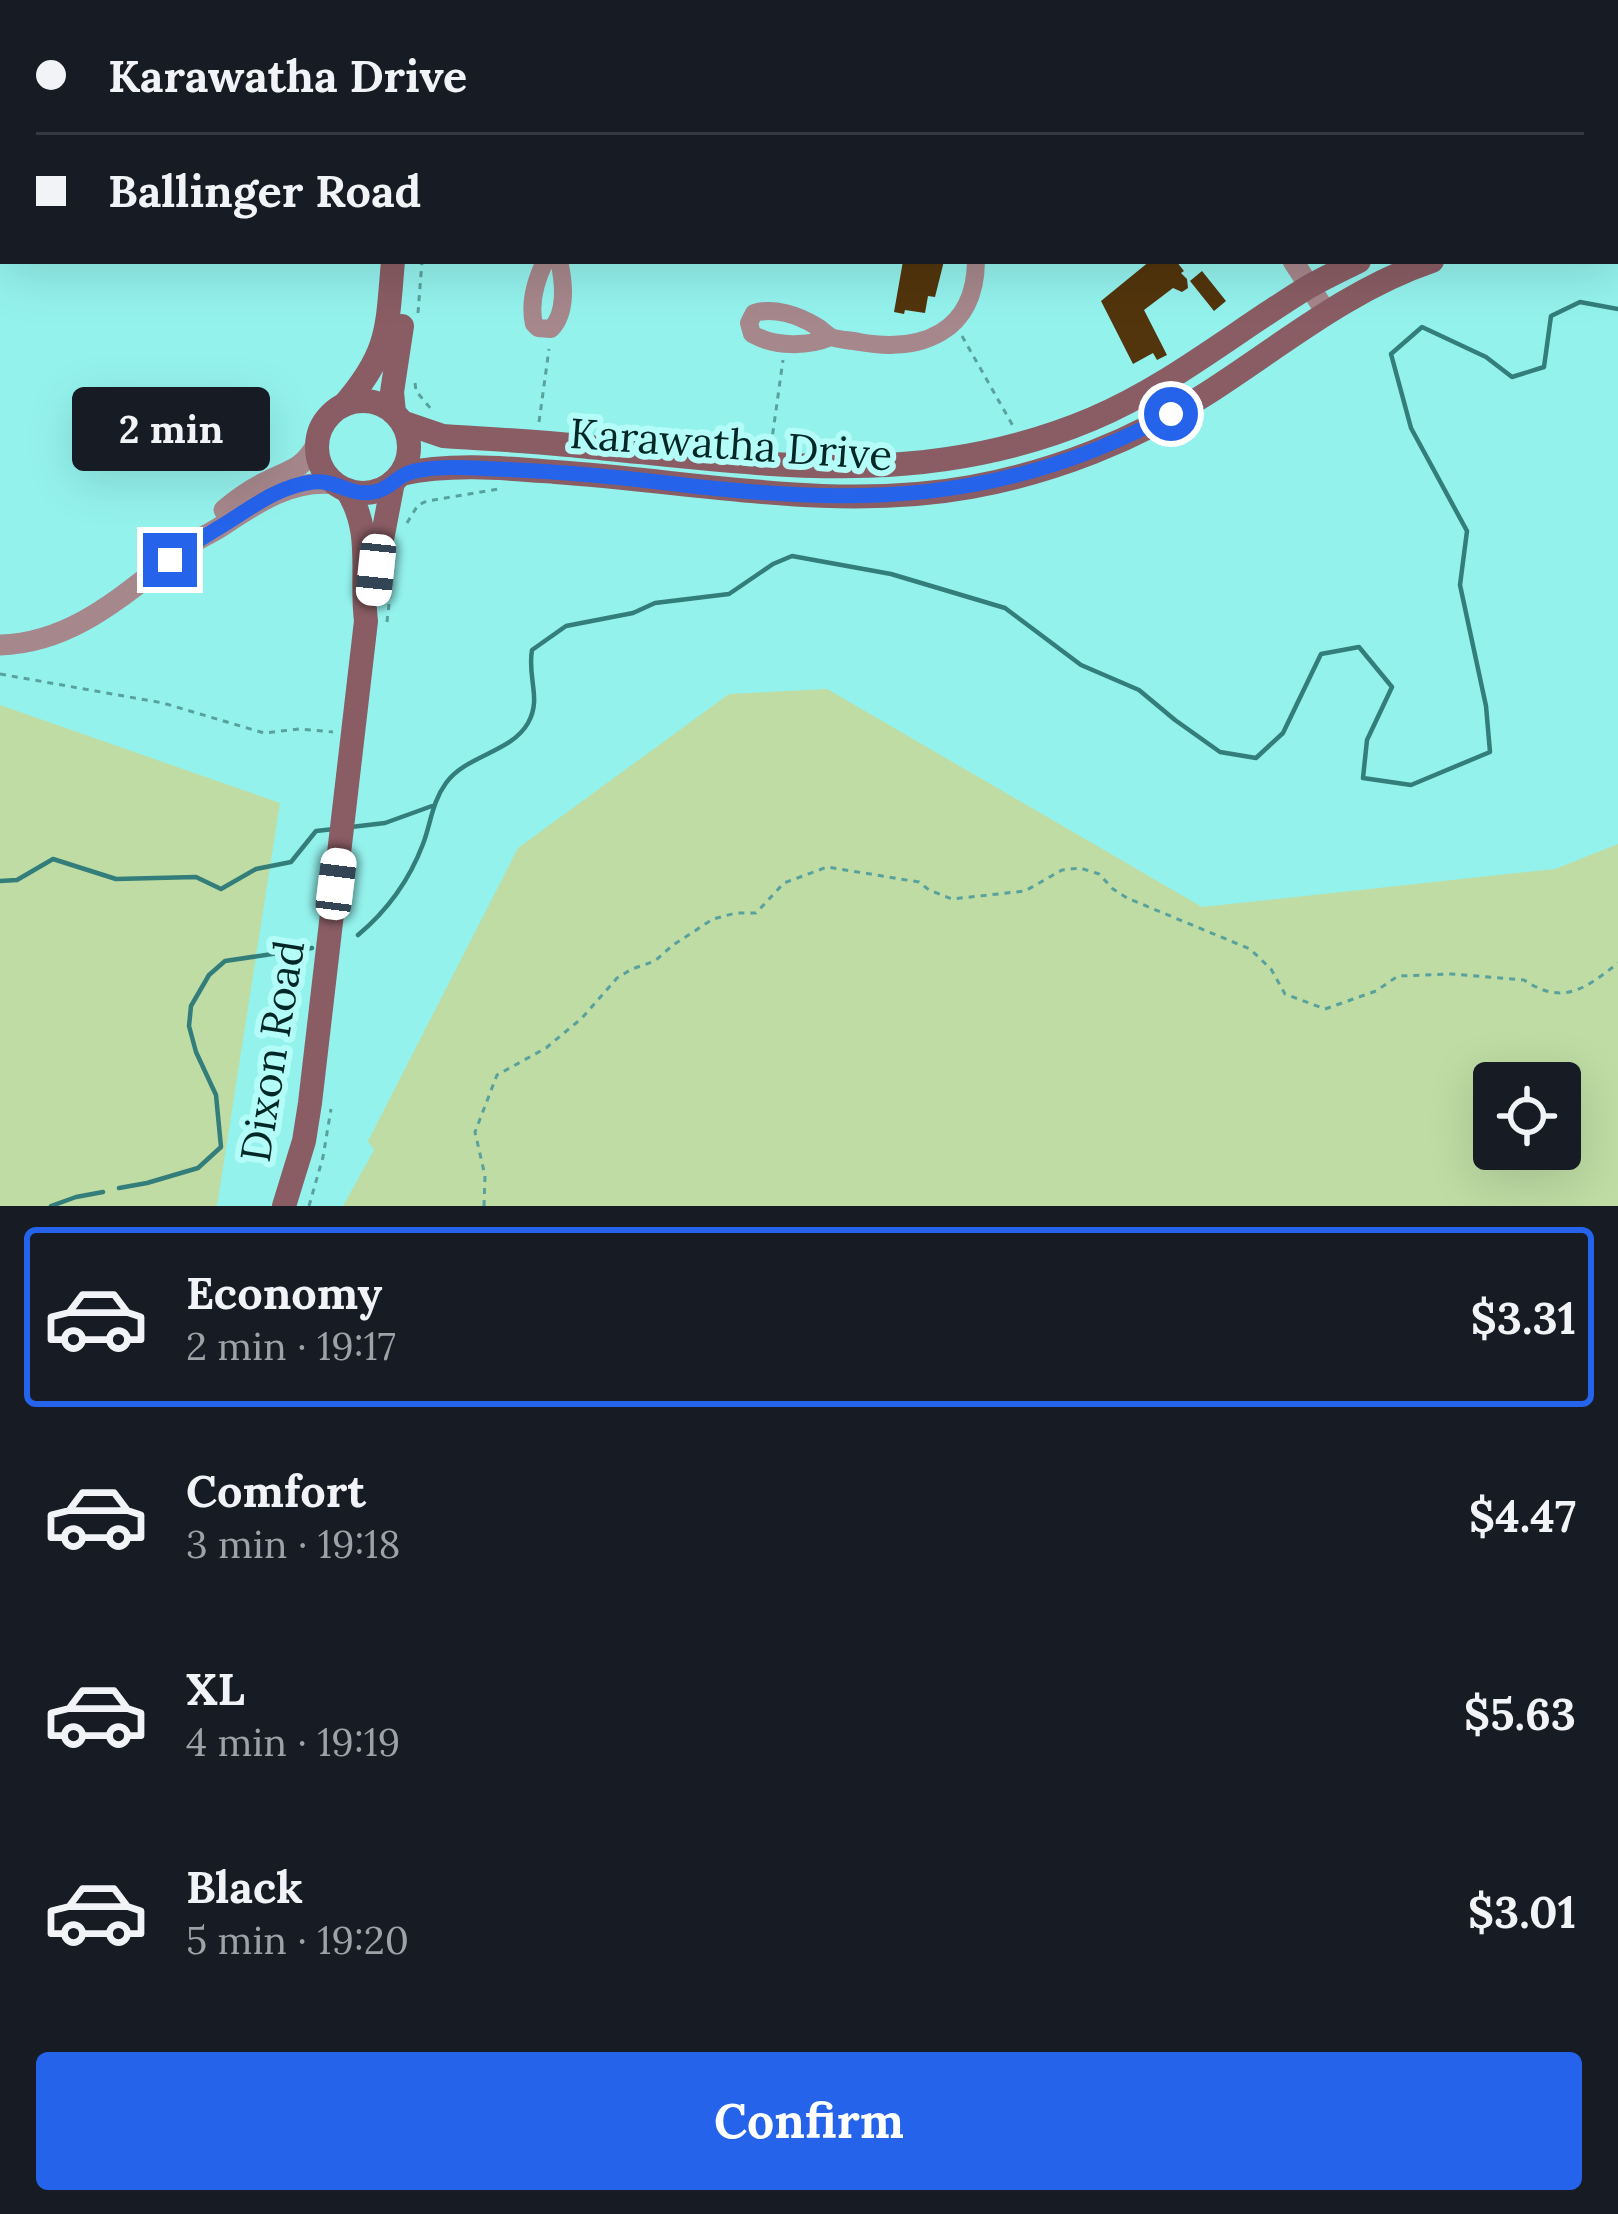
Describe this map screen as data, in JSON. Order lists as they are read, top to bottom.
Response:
{
  "streets": {
    "main road": ["Karawatha Drive", "Dixon Road"]
  },
  "crossings": [
    ["Karawatha Drive", "Dixon Road"]
  ],
  "page": {
    "banner": ["Karawatha Drive", "Ballinger Road"],
    "bubble": "2 min",
    "list": [
      {
        "name": "Economy",
        "note": "2 min · 19:17",
        "value": "$3.31"
      },
      {
        "name": "Comfort",
        "note": "3 min · 19:18",
        "value": "$4.47"
      },
      {
        "name": "XL",
        "note": "4 min · 19:19",
        "value": "$5.63"
      },
      {
        "name": "Black",
        "note": "5 min · 19:20",
        "value": "$3.01"
      }
    ],
    "buttons": "Confirm"
  }
}
